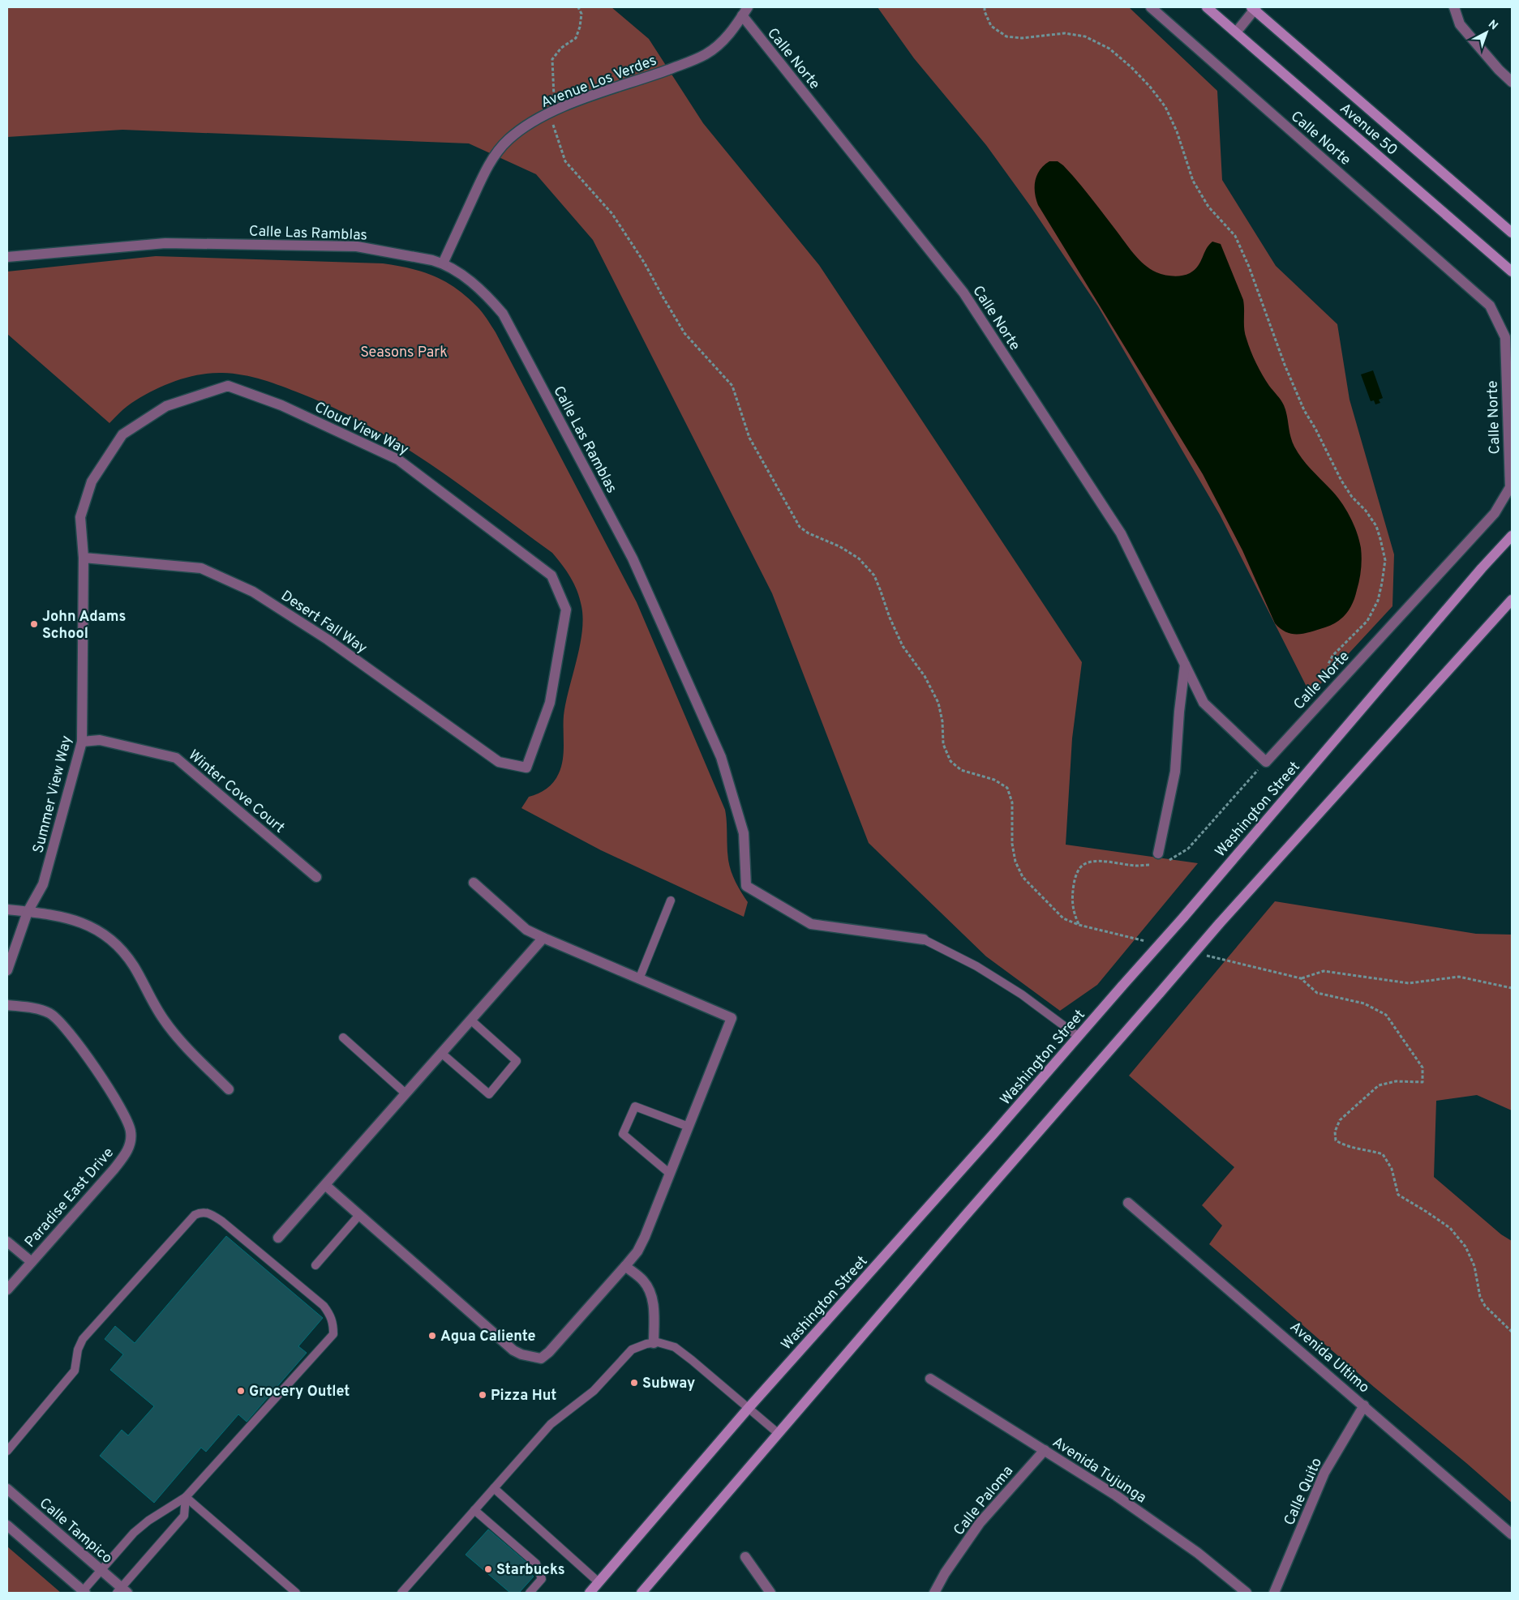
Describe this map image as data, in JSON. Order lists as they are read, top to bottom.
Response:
{
  "streets": {
    "main road": ["Avenue 50", "Washington Street"],
    "street": [
      "Calle Norte",
      "Avenue Los Verdes",
      "Calle Las Ramblas",
      "Cloud View Way",
      "Desert Fall Way",
      "Winter Cove Court",
      "Summer View Way",
      "Paradise East Drive",
      "Avenida Ultimo",
      "Avenida Tujunga",
      "Calle Quito",
      "Calle Paloma",
      "Calle Tampico"
    ]
  },
  "crossings": [
    ["Calle Norte", "Avenue Los Verdes"],
    ["Avenue Los Verdes", "Calle Las Ramblas"],
    ["Cloud View Way", "Desert Fall Way"],
    ["Cloud View Way", "Summer View Way"],
    ["Desert Fall Way", "Summer View Way"],
    ["Winter Cove Court", "Summer View Way"],
    ["Avenida Ultimo", "Calle Quito"],
    ["Avenida Tujunga", "Calle Paloma"]
  ],
  "parks": ["Seasons Park"],
  "places": [
    "John Adams School",
    "Agua Caliente",
    "Subway",
    "Grocery Outlet",
    "Pizza Hut",
    "Starbucks"
  ],
  "north": "top right"
}
